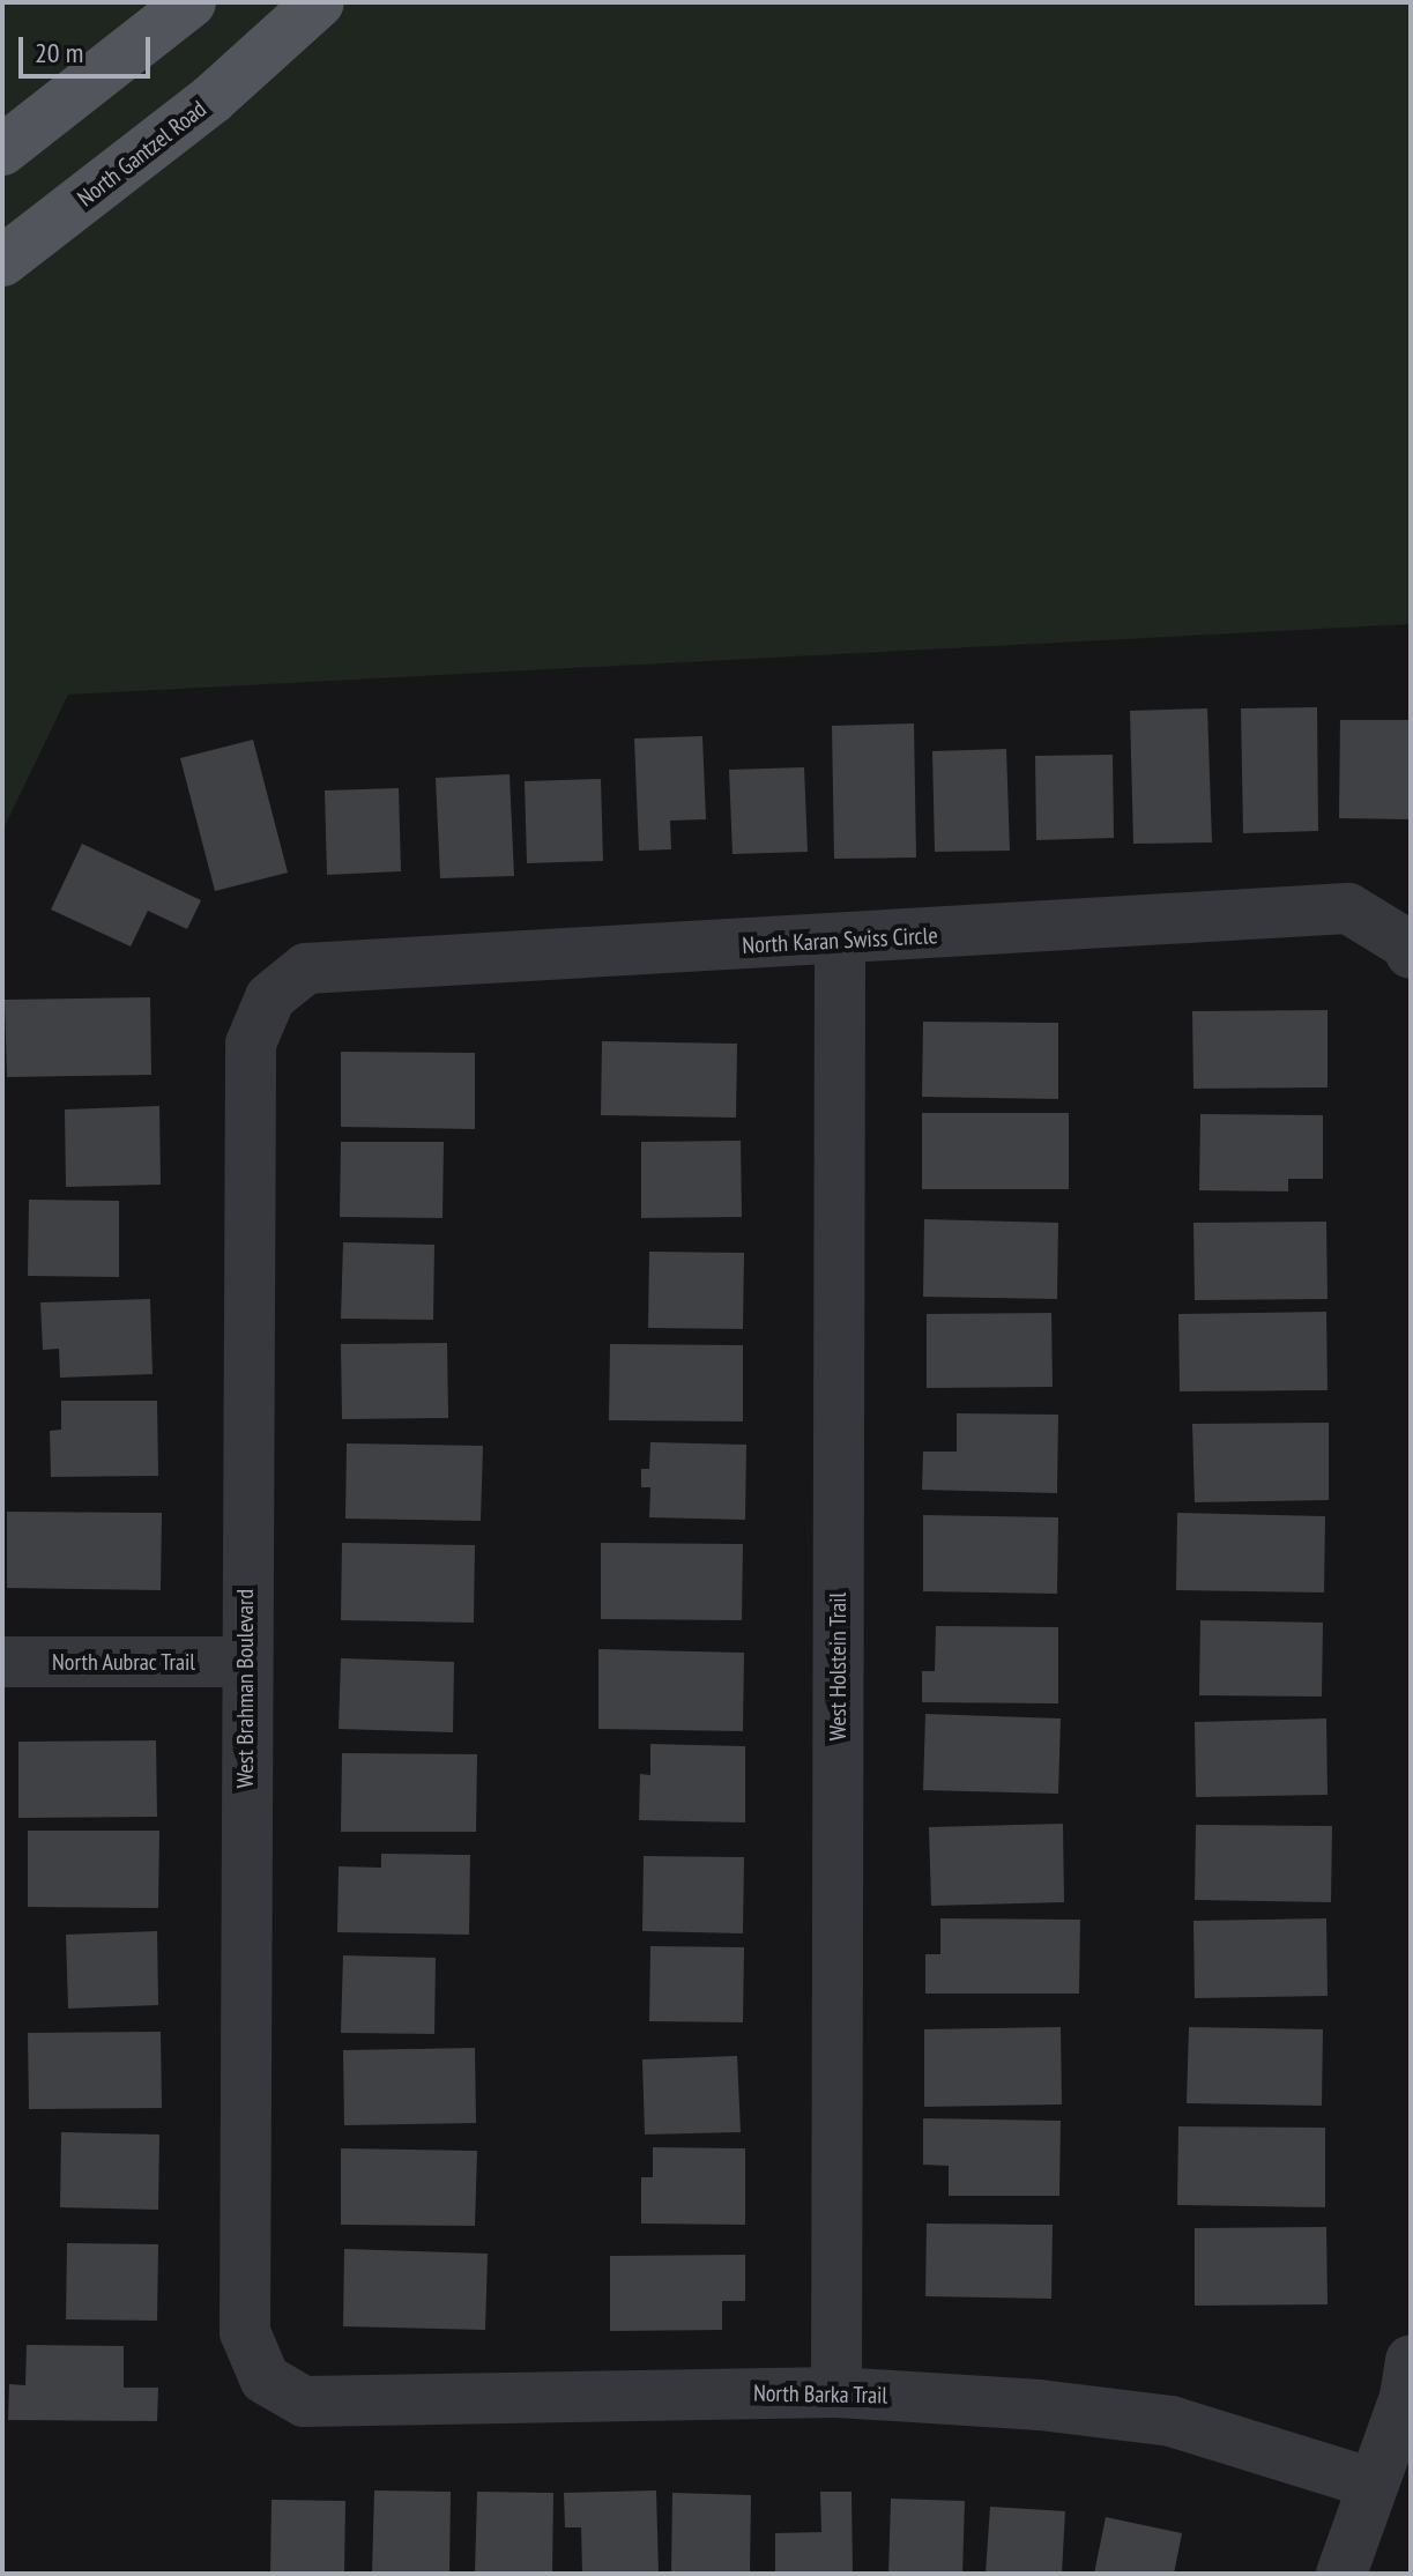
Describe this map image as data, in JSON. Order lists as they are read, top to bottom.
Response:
{
  "streets": {
    "main road": ["North Gantzel Road"],
    "street": [
      "North Karan Swiss Circle",
      "North Aubrac Trail",
      "West Holstein Trail",
      "West Brahman Boulevard",
      "North Barka Trail"
    ]
  },
  "crossings": [
    ["North Karan Swiss Circle", "West Holstein Trail"],
    ["North Karan Swiss Circle", "West Brahman Boulevard"],
    ["North Aubrac Trail", "West Brahman Boulevard"],
    ["West Holstein Trail", "North Barka Trail"],
    ["West Brahman Boulevard", "North Barka Trail"]
  ],
  "scale_bar": "20 m"
}
